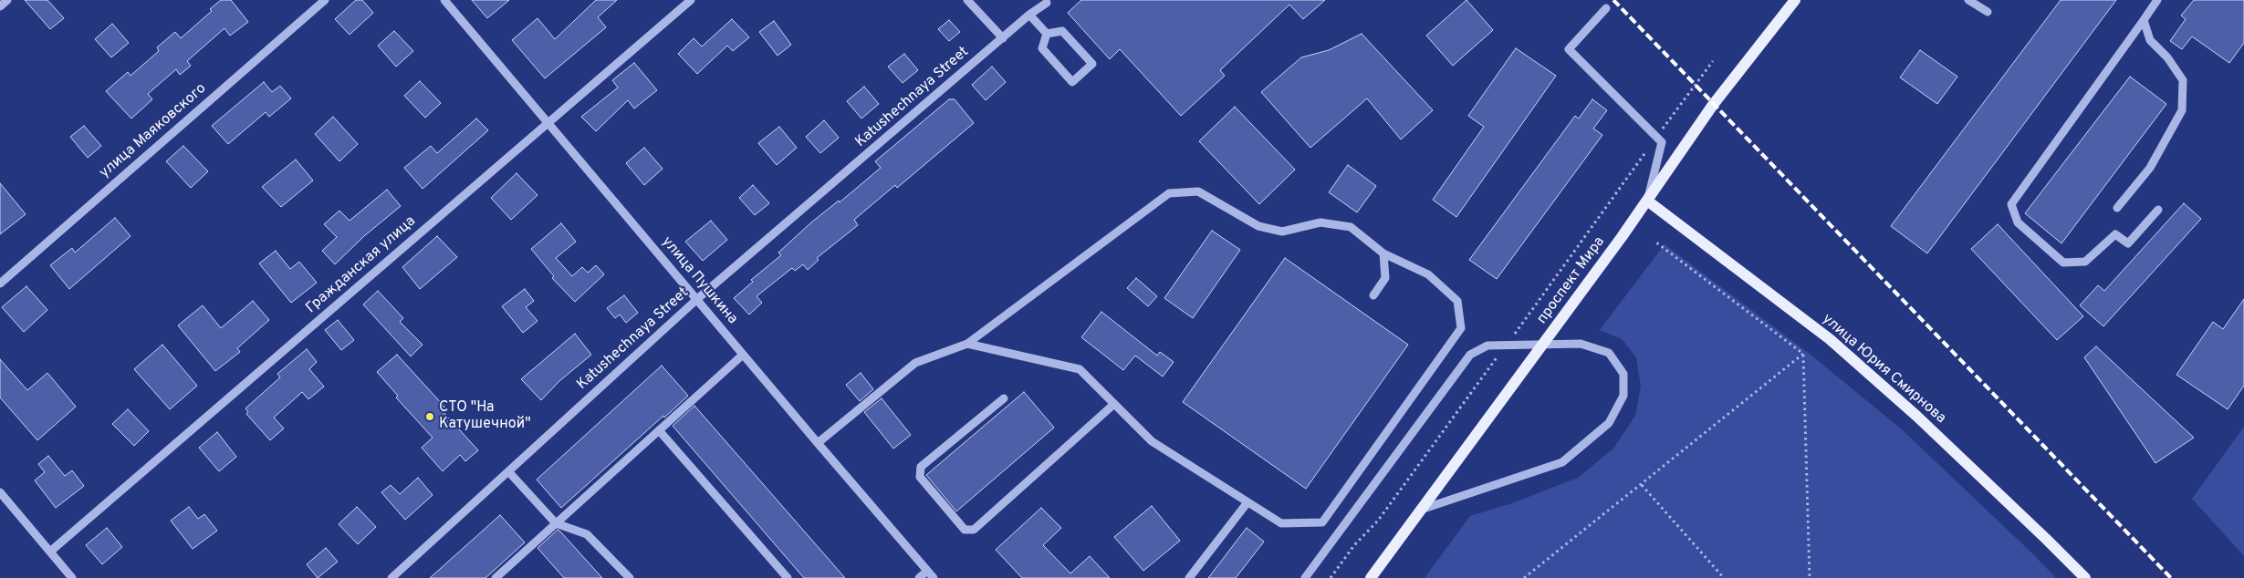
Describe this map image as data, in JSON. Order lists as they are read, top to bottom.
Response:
{
  "streets": {
    "main road": ["проспект Мира", "улица Юрия Смирнова"],
    "street": [
      "Katushechnaya Street",
      "улица Маяковского",
      "Гражданская улица",
      "улица Пушкина"
    ]
  },
  "crossings": [
    ["Katushechnaya Street", "улица Пушкина"],
    ["Гражданская улица", "улица Пушкина"],
    ["проспект Мира", "улица Юрия Смирнова"]
  ],
  "places": ["СТО \"На Катушечной\""]
}
